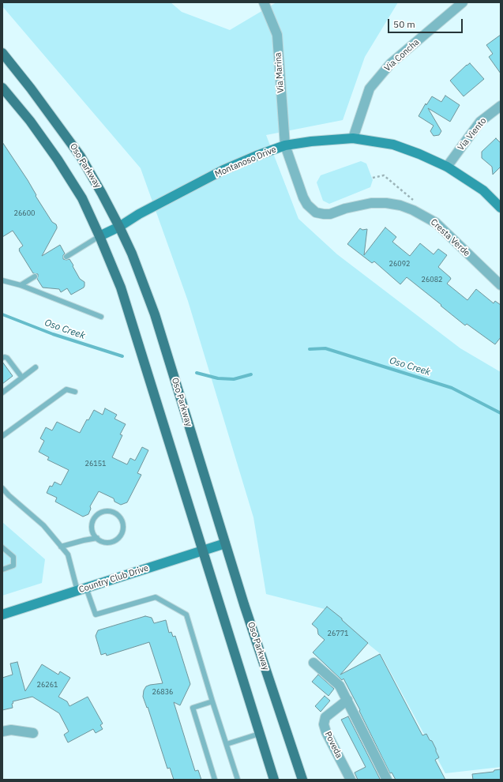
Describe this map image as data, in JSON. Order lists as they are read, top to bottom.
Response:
{
  "streets": {
    "main road": ["Oso Parkway"],
    "street": [
      "Via Concha",
      "Via Marina",
      "Via Viento",
      "Montanoso Drive",
      "Cresta Verde",
      "Country Club Drive",
      "Poveda"
    ]
  },
  "crossings": [
    ["Via Concha", "Montanoso Drive"],
    ["Via Marina", "Montanoso Drive"],
    ["Via Marina", "Cresta Verde"],
    ["Via Viento", "Montanoso Drive"],
    ["Montanoso Drive", "Oso Parkway"],
    ["Montanoso Drive", "Cresta Verde"],
    ["Oso Parkway", "Country Club Drive"]
  ],
  "water": ["Oso Creek"],
  "house_numbers": [
    "26600",
    "26092",
    "26082",
    "26151",
    "26771",
    "26261",
    "26836"
  ],
  "scale_bar": "50 m"
}
